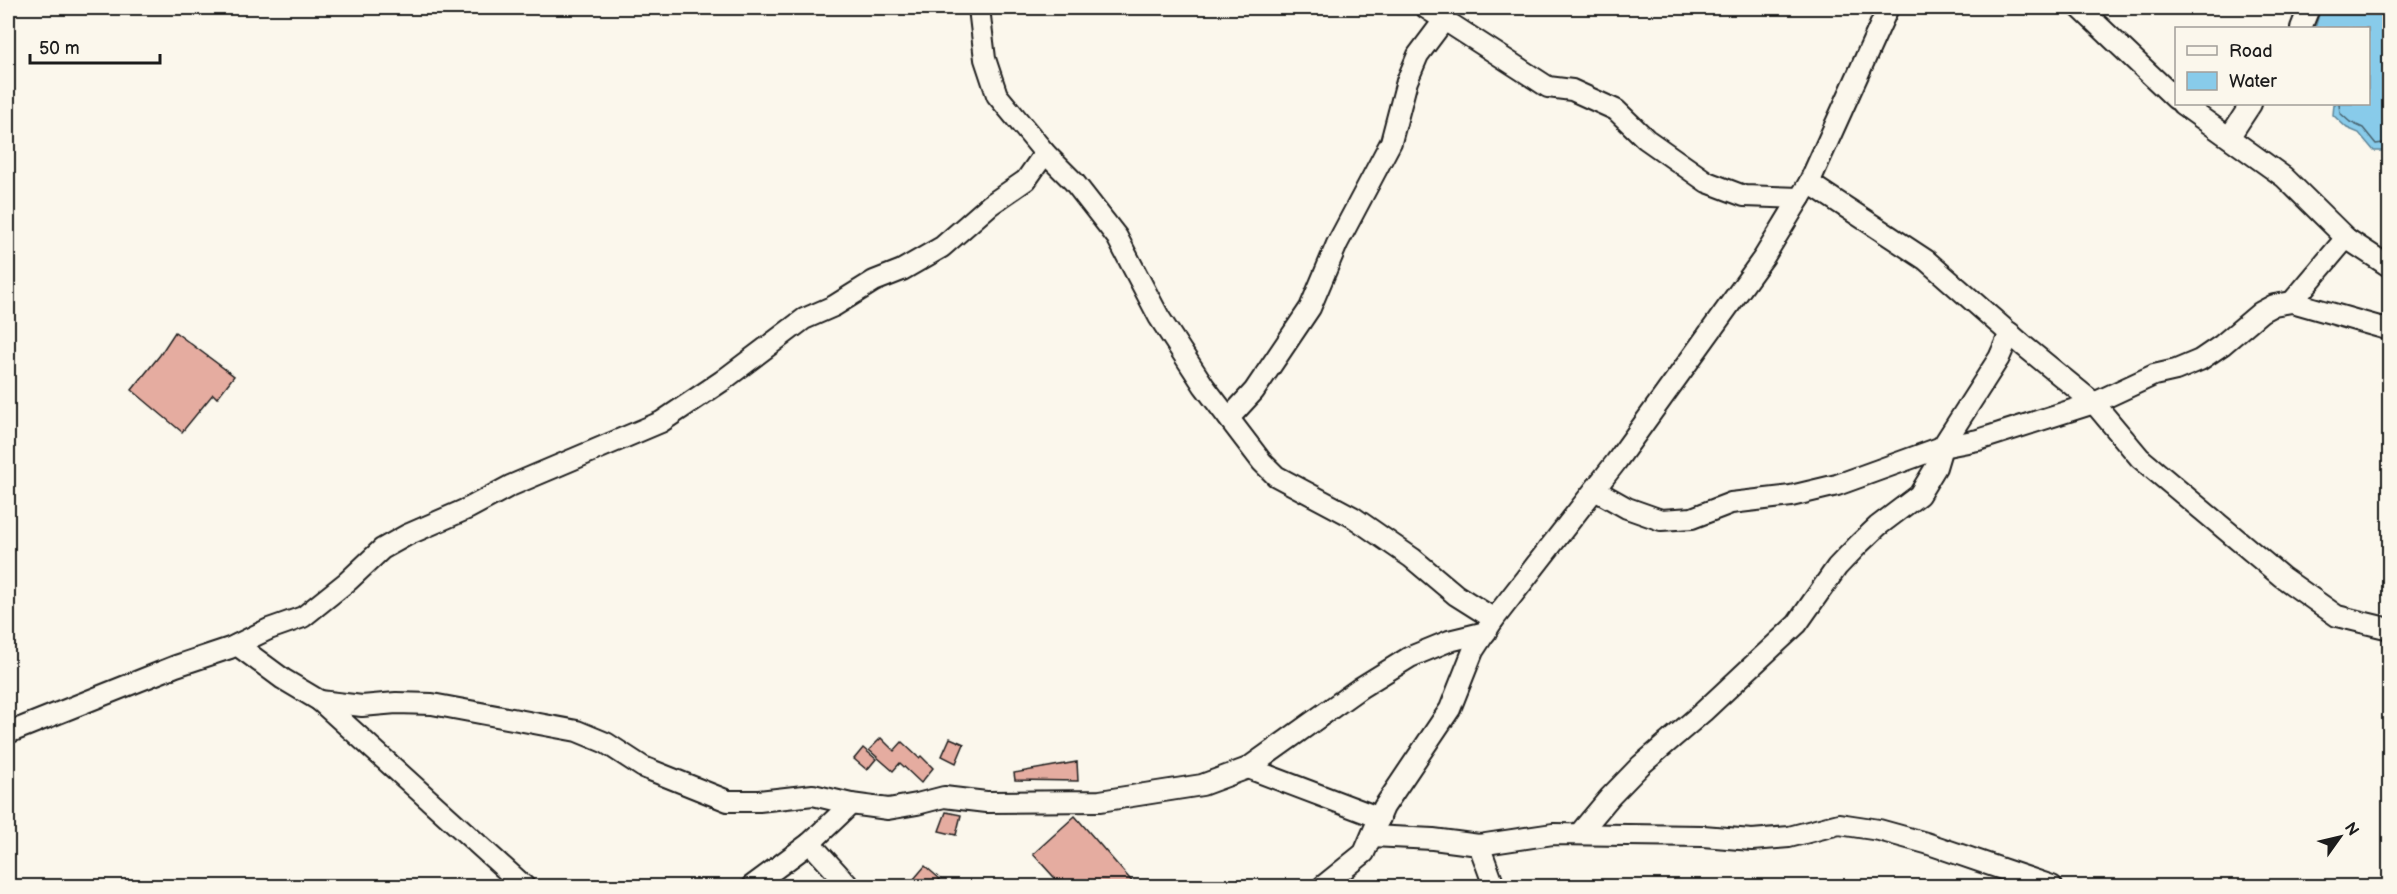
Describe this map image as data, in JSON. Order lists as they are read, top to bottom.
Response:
{
  "legend": ["Road", "Water"],
  "scale_bar": "50 m",
  "north": "top right"
}
